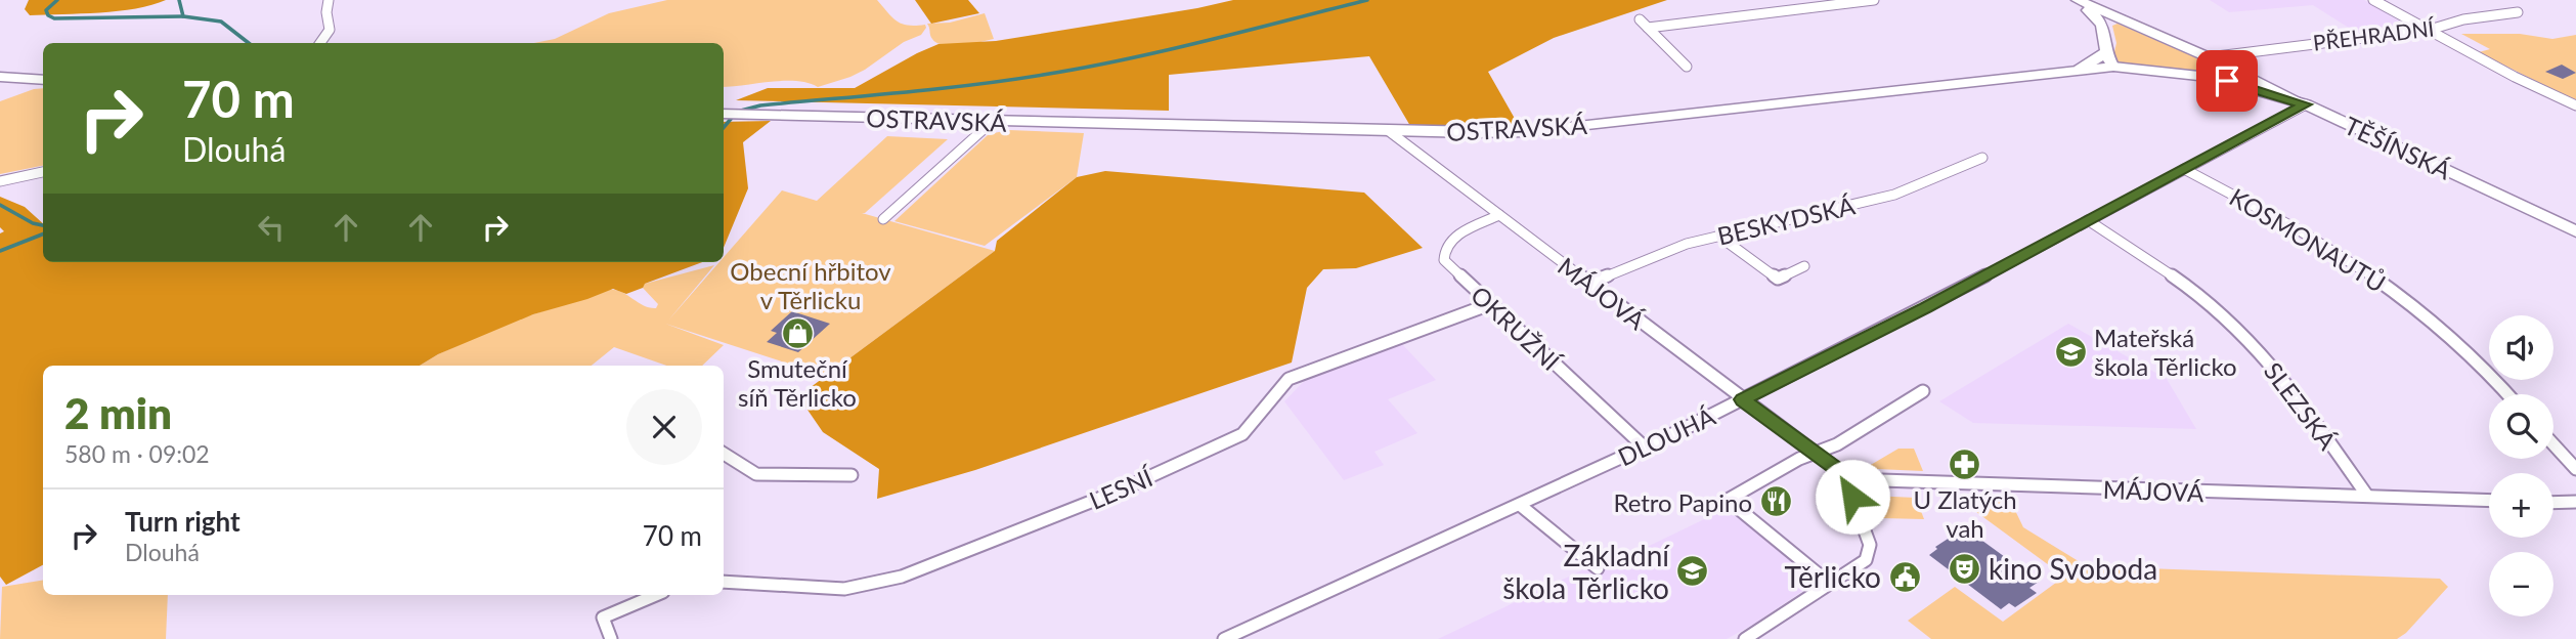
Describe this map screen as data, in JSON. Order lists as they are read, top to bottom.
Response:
{
  "streets": {
    "main road": ["OSTRAVSKÁ", "TĚŠÍNSKÁ"],
    "street": [
      "PŘEHRADNÍ",
      "BESKYDSKÁ",
      "KOSMONAUTŮ",
      "MÁJOVÁ",
      "OKRUŽNÍ",
      "SLEZSKÁ",
      "DLOUHÁ",
      "LESNÍ"
    ]
  },
  "crossings": [
    ["PŘEHRADNÍ", "TĚŠÍNSKÁ"],
    ["OSTRAVSKÁ", "TĚŠÍNSKÁ"],
    ["OSTRAVSKÁ", "MÁJOVÁ"],
    ["OSTRAVSKÁ", "DLOUHÁ"],
    ["TĚŠÍNSKÁ", "DLOUHÁ"],
    ["BESKYDSKÁ", "MÁJOVÁ"],
    ["KOSMONAUTŮ", "DLOUHÁ"],
    ["MÁJOVÁ", "OKRUŽNÍ"],
    ["MÁJOVÁ", "SLEZSKÁ"],
    ["MÁJOVÁ", "DLOUHÁ"],
    ["OKRUŽNÍ", "DLOUHÁ"],
    ["OKRUŽNÍ", "LESNÍ"],
    ["SLEZSKÁ", "DLOUHÁ"]
  ],
  "parks": ["Obecní hřbitov v Těrlicku"],
  "places": {
    "shop": ["Smuteční síň Těrlicko"],
    "school or university": ["Mateřská škola Těrlicko", "Základní škola Těrlicko"],
    "pharmacy": ["U Zlatých vah"],
    "restaurant": ["Retro Papino"],
    "theatre": ["kino Svoboda"],
    "public building": ["Těrlicko"]
  },
  "page": {
    "turn": ["70 m", "Dlouhá"],
    "map_buttons": ["+", "−"],
    "heading": ["2 min", "580 m · 09:02"],
    "list": [
      {
        "name": "Turn right",
        "note": "Dlouhá",
        "value": "70 m"
      }
    ]
  }
}
